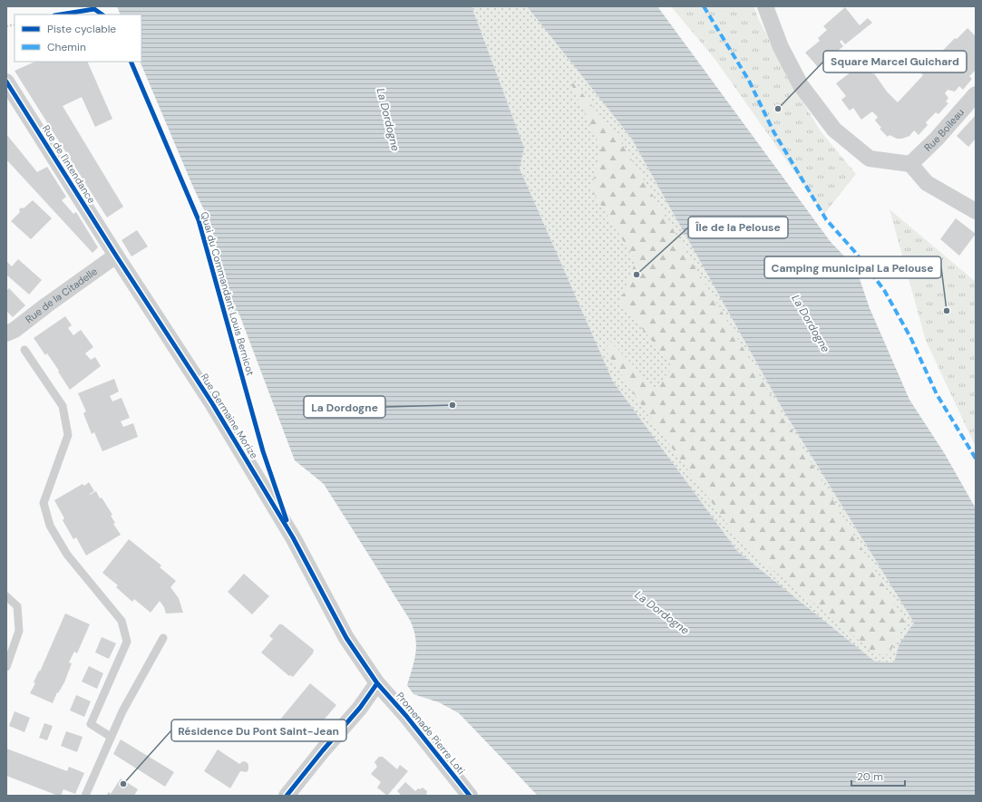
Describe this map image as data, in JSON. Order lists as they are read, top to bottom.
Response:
{
  "streets": {
    "street": [
      "Rue Boileau",
      "Rue de l'Intendance",
      "Rue de la Citadelle",
      "Rue Germaine Morize",
      "Promenade Pierre Loti"
    ],
    "cycle path": ["Quai du Commandant Louis Bernicot"]
  },
  "crossings": [
    ["Rue de l'Intendance", "Rue de la Citadelle"],
    ["Rue de l'Intendance", "Rue Germaine Morize"],
    ["Rue de la Citadelle", "Rue Germaine Morize"],
    ["Rue Germaine Morize", "Promenade Pierre Loti"]
  ],
  "water": ["La Dordogne"],
  "places": [
    "Square Marcel Guichard",
    "Île de la Pelouse",
    "Camping municipal La Pelouse",
    "La Dordogne",
    "Résidence Du Pont Saint-Jean"
  ],
  "legend": ["Piste cyclable", "Chemin"],
  "scale_bar": "20 m"
}
